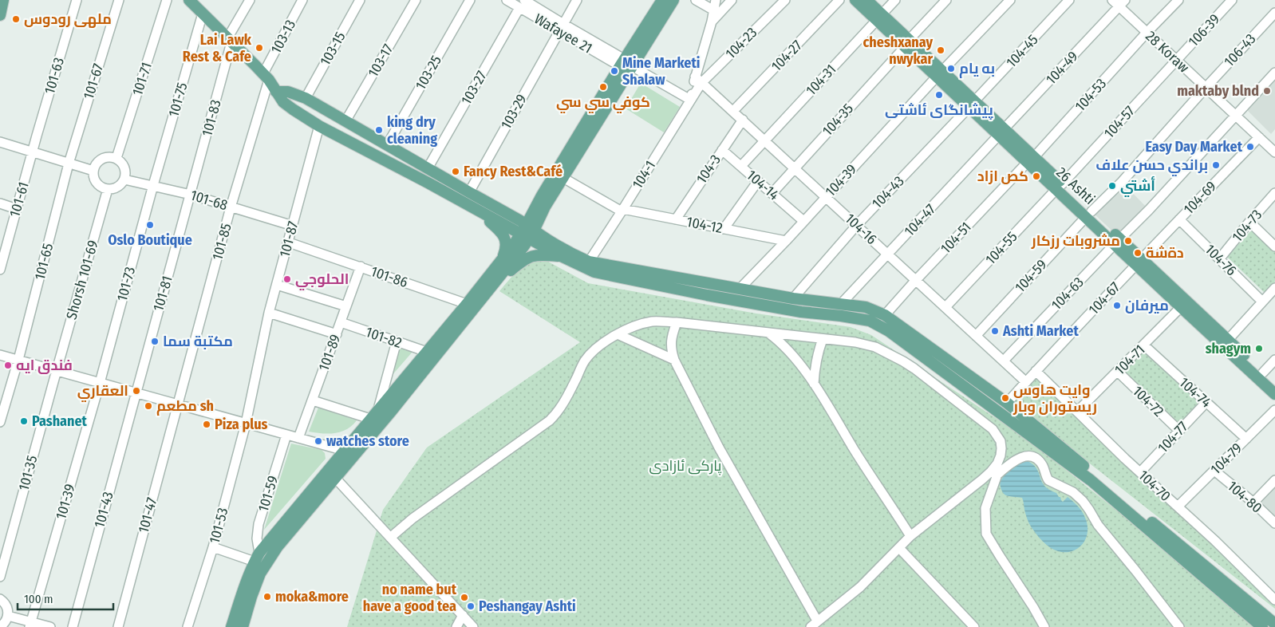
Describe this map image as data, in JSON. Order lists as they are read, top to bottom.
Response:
{
  "streets": {
    "main road": ["26 Ashti"],
    "street": [
      "106-39",
      "Wafayee 21",
      "103-13",
      "104-23",
      "103-15",
      "106-43",
      "104-45",
      "28 Koraw",
      "104-27",
      "103-17",
      "104-49",
      "103-25",
      "101-63",
      "101-71",
      "104-31",
      "101-67",
      "103-27",
      "104-53",
      "101-75",
      "103-29",
      "101-83",
      "104-35",
      "104-57",
      "104-3",
      "104-1",
      "104-39",
      "104-14",
      "104-43",
      "104-69",
      "101-61",
      "101-68",
      "104-47",
      "104-12",
      "104-73",
      "104-16",
      "104-51",
      "101-87",
      "101-85",
      "104-55",
      "104-76",
      "101-65",
      "104-59",
      "101-86",
      "Shorsh 101-69",
      "101-73",
      "101-81",
      "104-63",
      "104-67",
      "101-82",
      "101-89",
      "104-71",
      "104-74",
      "104-72",
      "104-77",
      "104-79",
      "101-35",
      "104-70",
      "101-59",
      "104-80",
      "101-39",
      "101-43",
      "101-47",
      "101-53"
    ]
  },
  "crossings": [
    ["106-39", "28 Koraw"],
    ["106-39", "104-57"],
    ["Wafayee 21", "103-27"],
    ["Wafayee 21", "103-29"],
    ["Wafayee 21", "104-1"],
    ["103-13", "101-85"],
    ["104-23", "104-1"],
    ["104-23", "104-16"],
    ["106-43", "28 Koraw"],
    ["106-43", "26 Ashti"],
    ["106-43", "104-59"],
    ["104-45", "26 Ashti"],
    ["104-45", "104-43"],
    ["28 Koraw", "104-49"],
    ["28 Koraw", "104-53"],
    ["28 Koraw", "104-57"],
    ["28 Koraw", "104-69"],
    ["28 Koraw", "104-63"],
    ["104-27", "104-16"],
    ["104-49", "26 Ashti"],
    ["104-49", "104-47"],
    ["101-63", "101-61"],
    ["101-71", "101-68"],
    ["101-71", "Shorsh 101-69"],
    ["104-31", "104-14"],
    ["104-31", "26 Ashti"],
    ["104-31", "104-16"],
    ["101-67", "101-65"],
    ["104-53", "26 Ashti"],
    ["104-53", "104-51"],
    ["101-75", "101-68"],
    ["101-75", "101-73"],
    ["101-83", "101-68"],
    ["101-83", "101-81"],
    ["104-35", "104-14"],
    ["104-35", "26 Ashti"],
    ["104-35", "104-16"],
    ["104-57", "26 Ashti"],
    ["104-57", "104-55"],
    ["104-3", "104-14"],
    ["104-3", "104-12"],
    ["104-3", "104-16"],
    ["104-1", "104-12"],
    ["104-1", "104-16"],
    ["104-39", "104-14"],
    ["104-39", "26 Ashti"],
    ["104-39", "104-12"],
    ["104-39", "104-16"],
    ["26 Ashti", "104-43"],
    ["26 Ashti", "104-69"],
    ["26 Ashti", "104-47"],
    ["26 Ashti", "104-51"],
    ["26 Ashti", "104-55"],
    ["26 Ashti", "104-59"],
    ["26 Ashti", "104-63"],
    ["26 Ashti", "104-67"],
    ["26 Ashti", "104-71"],
    ["104-43", "104-16"],
    ["104-69", "104-76"],
    ["104-69", "104-67"],
    ["101-68", "101-87"],
    ["101-68", "101-85"],
    ["101-68", "Shorsh 101-69"],
    ["101-68", "101-73"],
    ["101-68", "101-81"],
    ["104-47", "104-16"],
    ["104-73", "104-76"],
    ["104-16", "104-51"],
    ["104-16", "104-55"],
    ["104-16", "104-59"],
    ["104-16", "104-63"],
    ["104-16", "104-67"],
    ["101-87", "101-86"],
    ["101-87", "101-53"],
    ["101-85", "101-47"],
    ["101-86", "101-89"],
    ["Shorsh 101-69", "101-35"],
    ["101-73", "101-39"],
    ["101-81", "101-43"],
    ["104-67", "104-70"],
    ["101-82", "101-89"],
    ["104-71", "104-74"],
    ["104-71", "104-72"],
    ["104-71", "104-70"],
    ["104-74", "104-77"],
    ["104-74", "104-79"],
    ["104-72", "104-77"],
    ["104-77", "104-70"],
    ["104-79", "104-70"],
    ["104-79", "104-80"]
  ],
  "parks": ["پارکی ئازادی"],
  "places": [
    "ملهى رودوس",
    "Lai Lawk Rest & Cafe",
    "cheshxanay nwykar",
    "به يام",
    "Mine Marketi Shalaw",
    "كوفي سي سي",
    "maktaby blnd",
    "پیشانگای ئاشتی",
    "king dry cleaning",
    "Easy Day Market",
    "براندي حسن علاف",
    "Fancy Rest&Café",
    "كص ازاد",
    "أشتي",
    "Oslo Boutique",
    "مشروبات رزكار",
    "دةشة",
    "الحلوجي",
    "ميرفان",
    "Ashti Market",
    "مكتبة سما",
    "shagym",
    "فندق ايه",
    "العقاري",
    "وايت هاوس ريستوران وبار",
    "مطعم sh",
    "Pashanet",
    "Piza plus",
    "watches store",
    "moka&more",
    "no name but have a good tea",
    "Peshangay Ashti"
  ],
  "scale_bar": "100 m"
}
